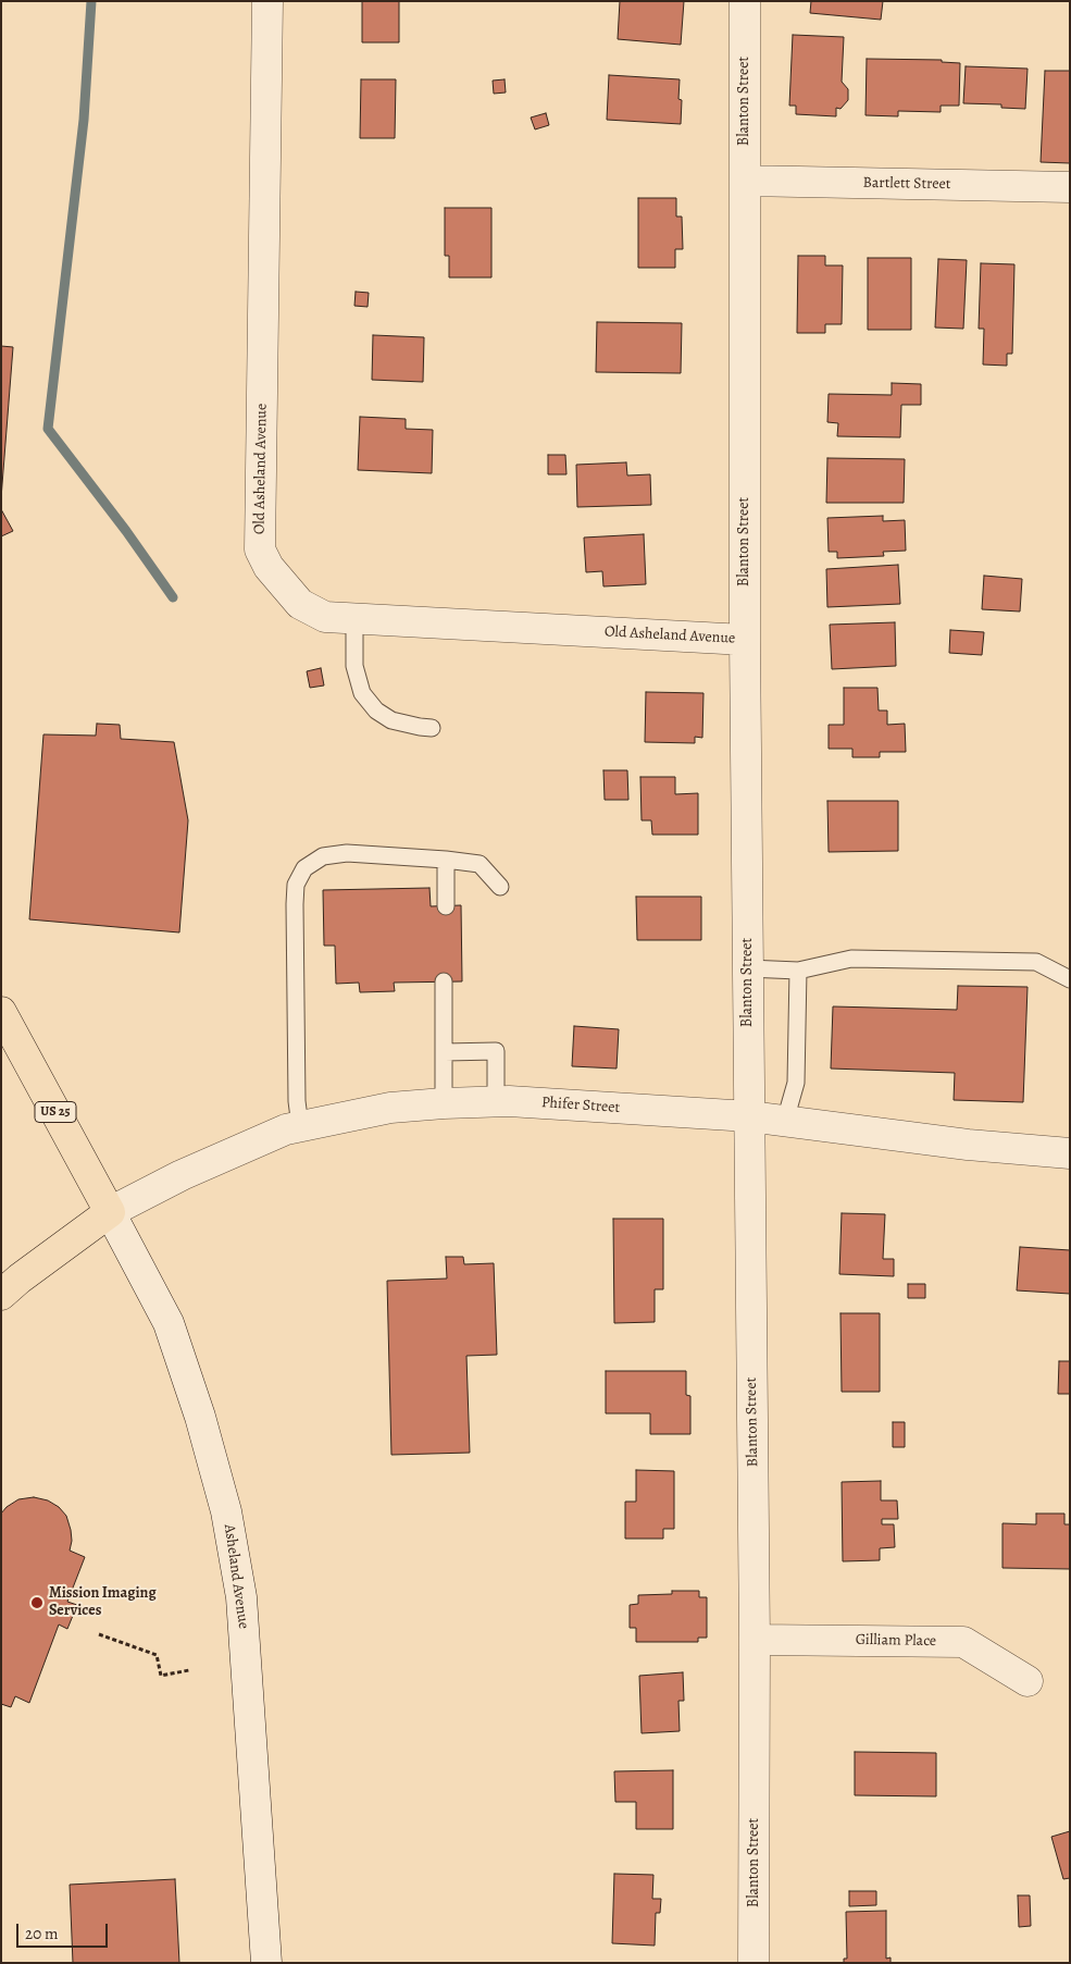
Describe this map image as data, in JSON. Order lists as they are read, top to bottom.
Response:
{
  "streets": {
    "main road": ["US 25"],
    "street": [
      "Blanton Street",
      "Bartlett Street",
      "Old Asheland Avenue",
      "Phifer Street",
      "Asheland Avenue",
      "Gilliam Place"
    ]
  },
  "crossings": [
    ["Blanton Street", "Bartlett Street"],
    ["Blanton Street", "Old Asheland Avenue"],
    ["Blanton Street", "Phifer Street"],
    ["Blanton Street", "Gilliam Place"],
    ["Phifer Street", "US 25"],
    ["Phifer Street", "Asheland Avenue"],
    ["US 25", "Asheland Avenue"]
  ],
  "places": ["Mission Imaging Services"],
  "scale_bar": "20 m"
}
